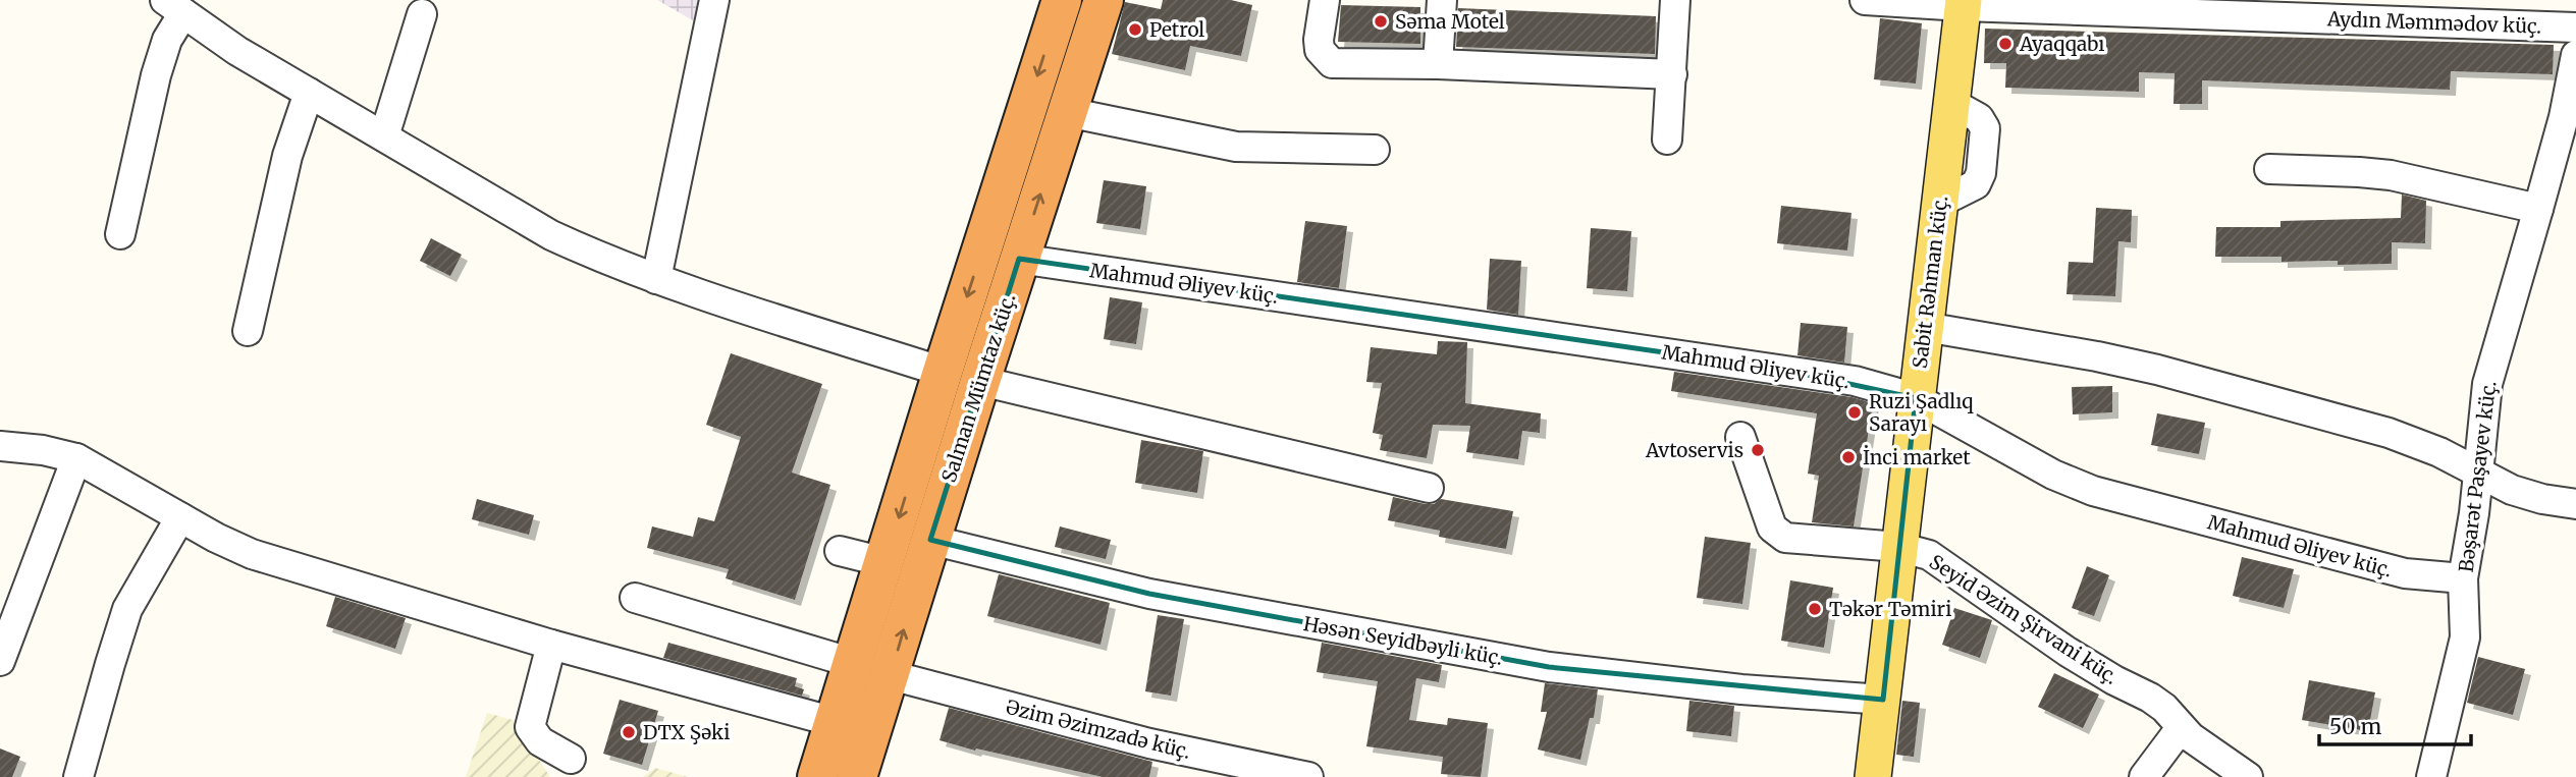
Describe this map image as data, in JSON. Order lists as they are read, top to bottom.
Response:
{
  "streets": {
    "highway": ["Salman Mümtaz küç."],
    "main road": ["Sabit Rəhman küç."],
    "street": [
      "Aydın Məmmədov küç.",
      "Mahmud Əliyev küç.",
      "Bəşarət Paşayev küç.",
      "Seyid Əzim Şirvani küç.",
      "Həsən Seyidbəyli küç.",
      "Əzim Əzimzadə küç."
    ]
  },
  "crossings": [
    ["Aydın Məmmədov küç.", "Sabit Rəhman küç."],
    ["Sabit Rəhman küç.", "Mahmud Əliyev küç."],
    ["Sabit Rəhman küç.", "Seyid Əzim Şirvani küç."],
    ["Sabit Rəhman küç.", "Həsən Seyidbəyli küç."],
    ["Mahmud Əliyev küç.", "Salman Mümtaz küç."],
    ["Mahmud Əliyev küç.", "Bəşarət Paşayev küç."],
    ["Salman Mümtaz küç.", "Həsən Seyidbəyli küç."],
    ["Salman Mümtaz küç.", "Əzim Əzimzadə küç."]
  ],
  "places": [
    "Səma Motel",
    "Petrol",
    "Ayaqqabı",
    "Ruzi Şadlıq Sarayı",
    "Avtoservis",
    "İnci market",
    "Təkər Təmiri",
    "DTX Şəki"
  ],
  "scale_bar": "50 m"
}
